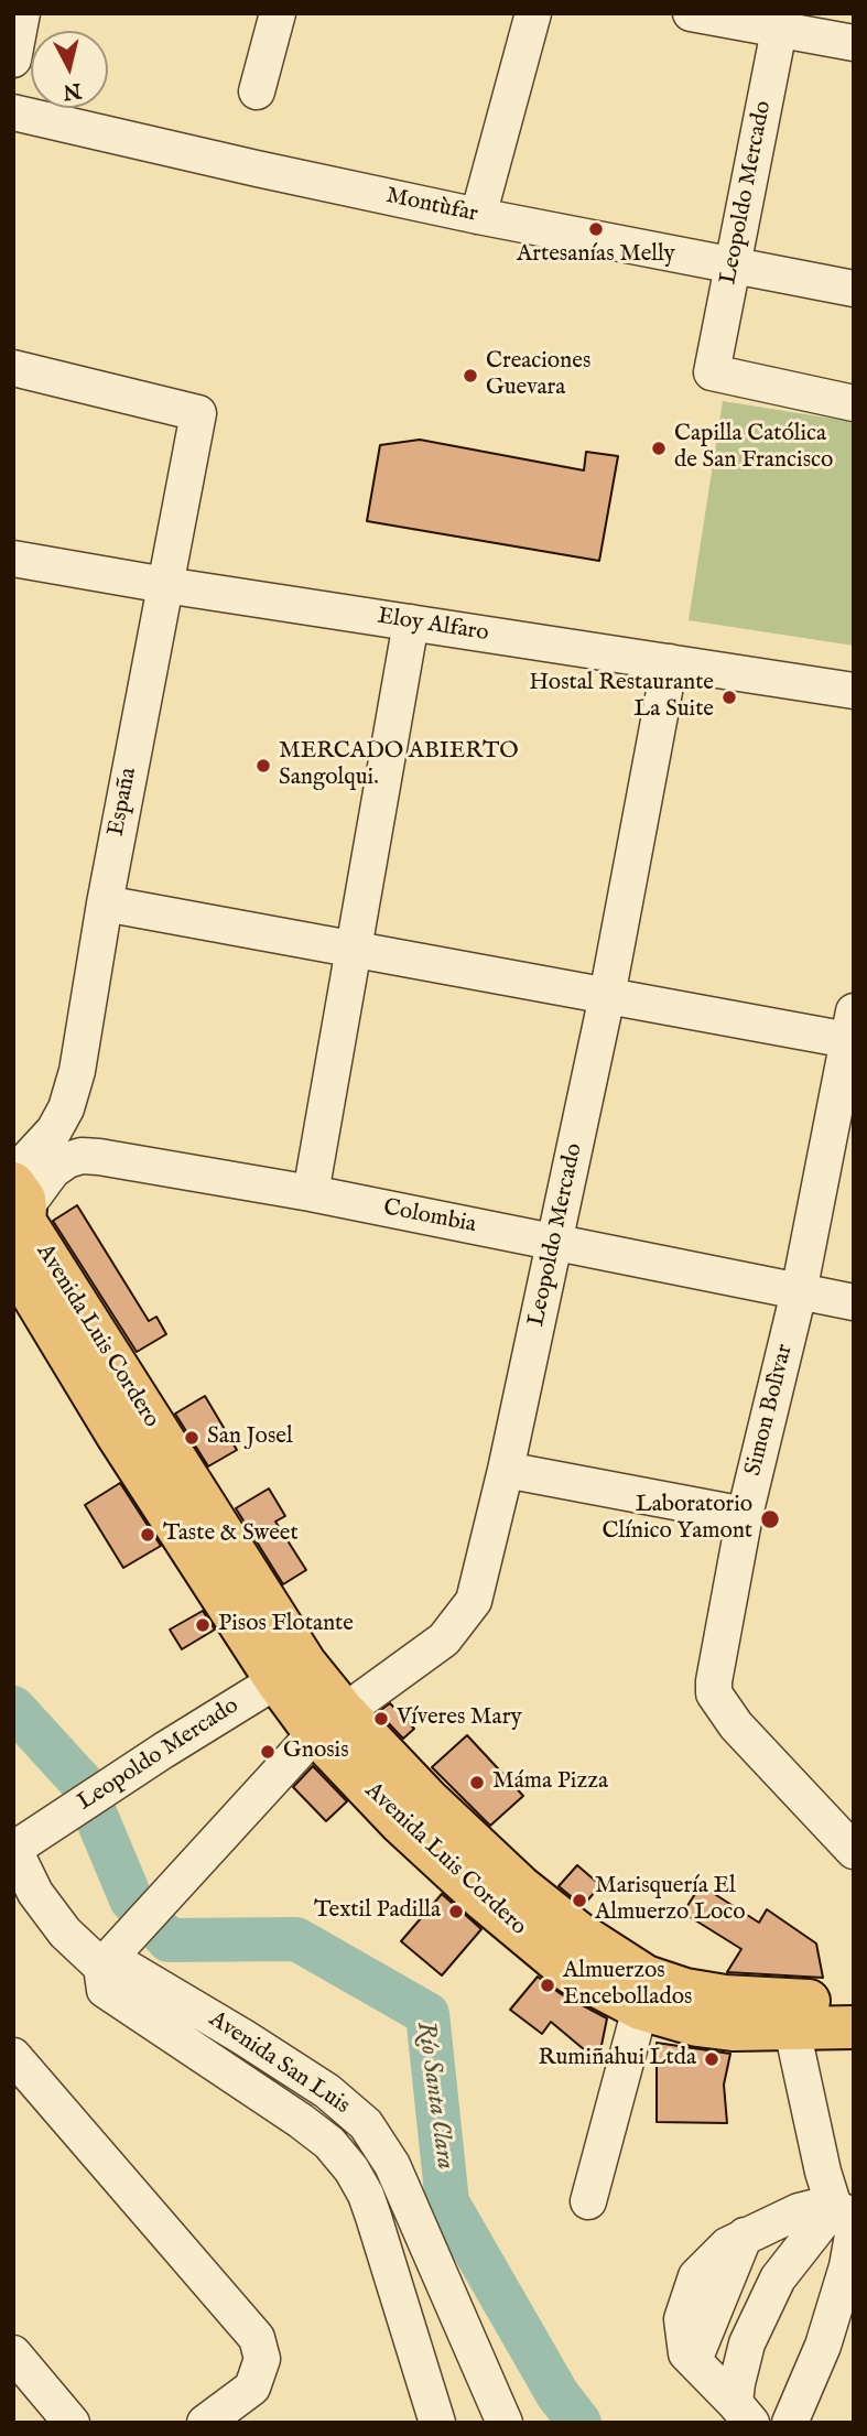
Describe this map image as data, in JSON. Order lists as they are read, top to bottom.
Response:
{
  "streets": {
    "main road": ["Avenida Luis Cordero"],
    "street": [
      "Leopoldo Mercado",
      "Montùfar",
      "Eloy Alfaro",
      "España",
      "Colombia",
      "Simon Bolìvar",
      "Avenida San Luis"
    ]
  },
  "crossings": [
    ["Leopoldo Mercado", "Montùfar"],
    ["Leopoldo Mercado", "Eloy Alfaro"],
    ["Leopoldo Mercado", "Colombia"],
    ["Leopoldo Mercado", "Avenida Luis Cordero"],
    ["Leopoldo Mercado", "Avenida San Luis"],
    ["Eloy Alfaro", "España"],
    ["España", "Colombia"],
    ["España", "Avenida Luis Cordero"],
    ["Colombia", "Avenida Luis Cordero"],
    ["Colombia", "Simon Bolìvar"]
  ],
  "water": ["Río Santa Clara"],
  "places": [
    "Artesanías Melly",
    "Creaciones Guevara",
    "Capilla Católica de San Francisco",
    "Hostal Restaurante La Suite",
    "MERCADO ABIERTO Sangolqui.",
    "San Josel",
    "Laboratorio Clínico Yamont",
    "Taste & Sweet",
    "Pisos Flotante",
    "Víveres Mary",
    "Gnosis",
    "Máma Pizza",
    "Marisquería El Almuerzo Loco",
    "Textil Padilla",
    "Almuerzos Encebollados",
    "Rumiñahui Ltda"
  ],
  "north": "bottom"
}
